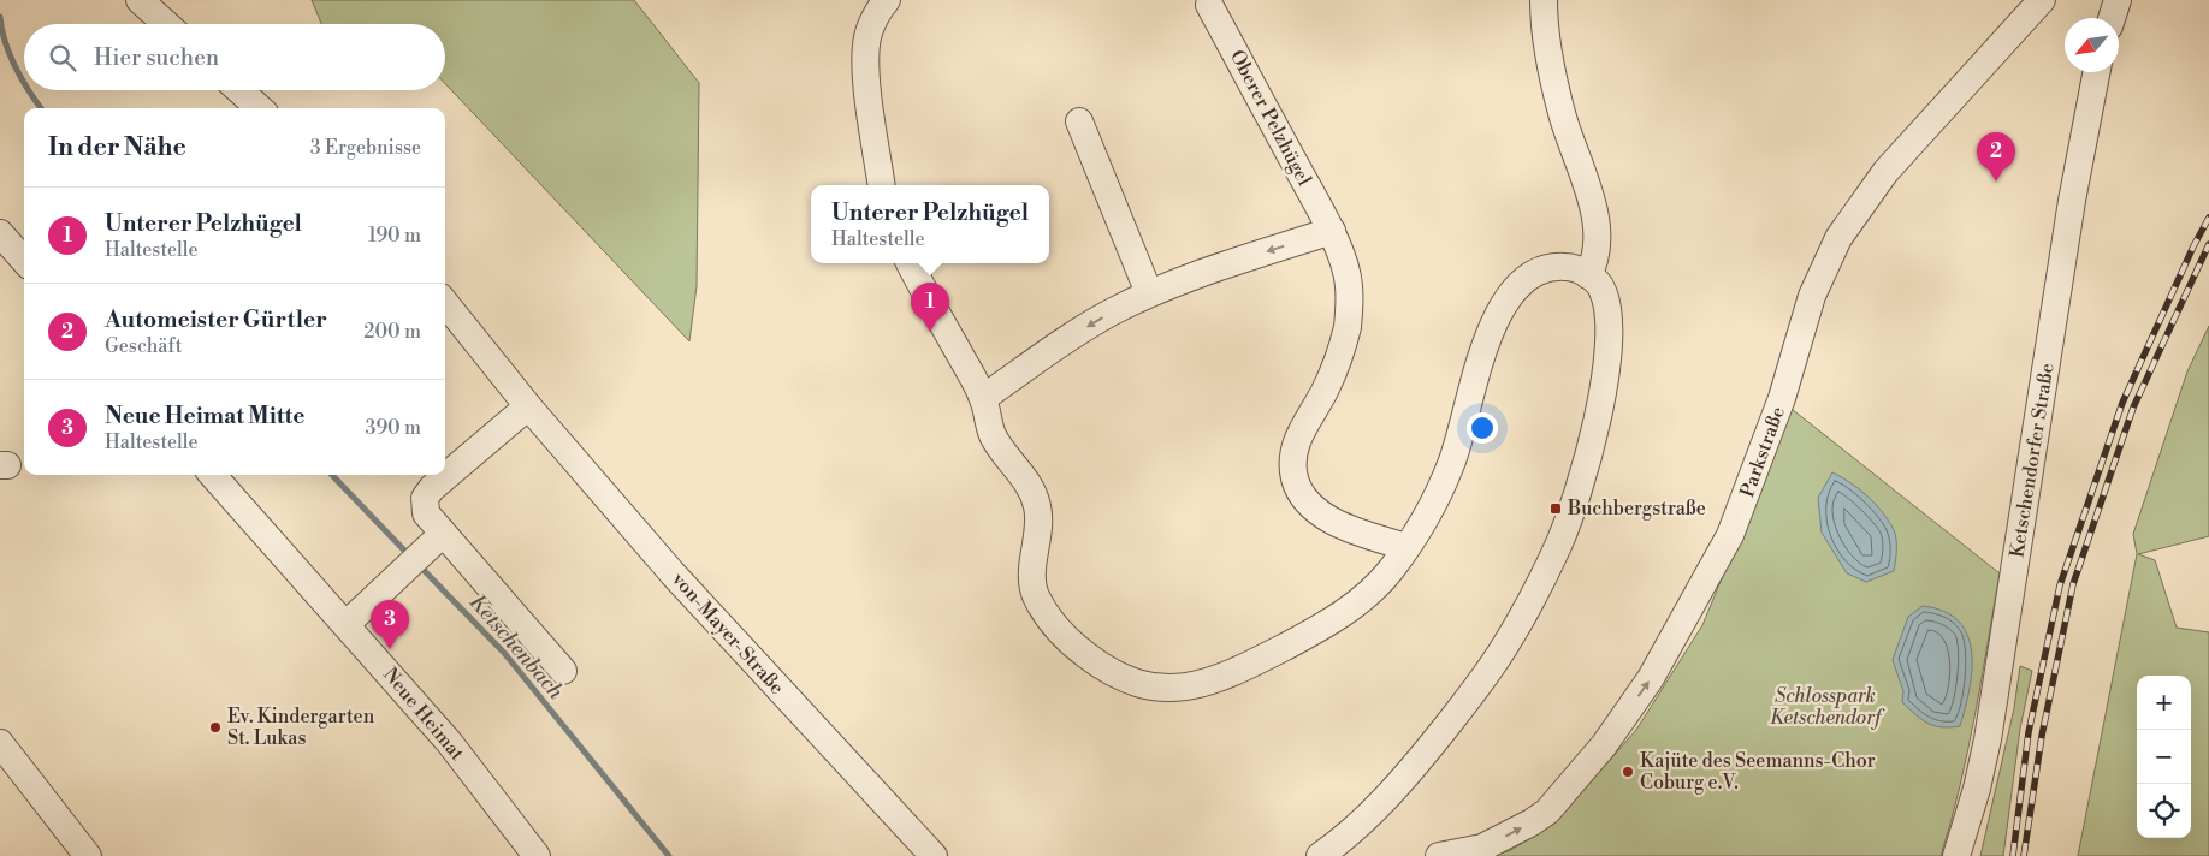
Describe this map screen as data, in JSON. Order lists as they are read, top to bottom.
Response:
{
  "streets": {
    "street": [
      "Oberer Pelzhügel",
      "Parkstraße",
      "Ketschendorfer Straße",
      "von-Mayer-Straße",
      "Neue Heimat"
    ]
  },
  "water": ["Ketschenbach"],
  "parks": ["Schlosspark Ketschendorf"],
  "places": {
    "transit": ["Buchbergstraße"],
    "other": ["Ev. Kindergarten St. Lukas", "Kajüte des Seemanns-Chor Coburg e.V."]
  },
  "north": "bottom left",
  "page": {
    "search": "Hier suchen",
    "heading": ["In der Nähe", "3 Ergebnisse"],
    "pins": ["2", "1", "3"],
    "popup": ["Unterer Pelzhügel", "Haltestelle"],
    "list": [
      {
        "mark": "1",
        "name": "Unterer Pelzhügel",
        "note": "Haltestelle",
        "value": "190 m"
      },
      {
        "mark": "2",
        "name": "Automeister Gürtler",
        "note": "Geschäft",
        "value": "200 m"
      },
      {
        "mark": "3",
        "name": "Neue Heimat Mitte",
        "note": "Haltestelle",
        "value": "390 m"
      }
    ],
    "map_buttons": ["+", "−"]
  }
}
